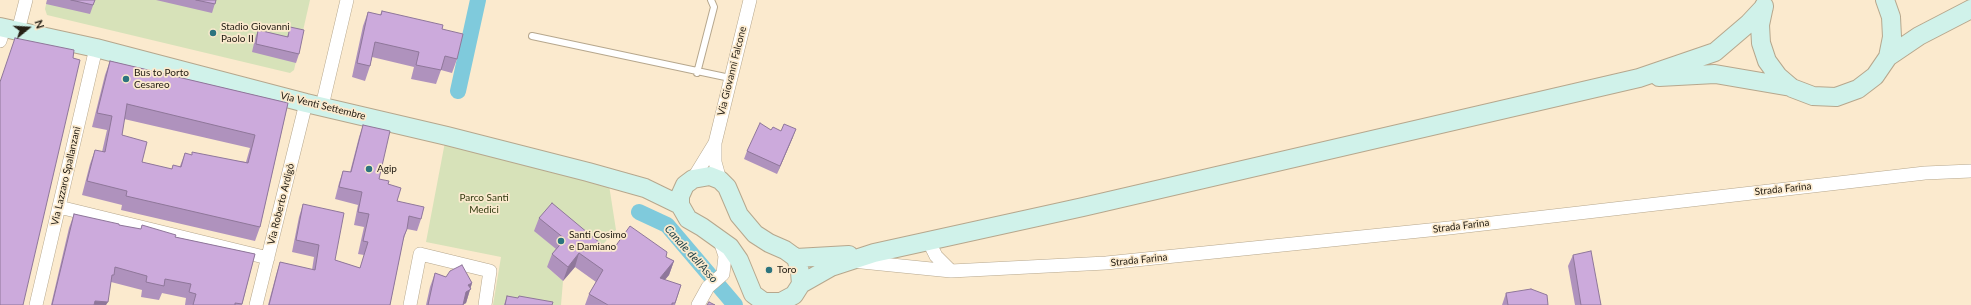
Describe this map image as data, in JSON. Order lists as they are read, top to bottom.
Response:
{
  "streets": {
    "main road": ["Via Venti Settembre"],
    "street": [
      "Via Giovanni Falcone",
      "Via Lazzaro Spallanzani",
      "Strada Farina",
      "Via Roberto Ardigò"
    ]
  },
  "crossings": [
    ["Via Giovanni Falcone", "Via Venti Settembre"],
    ["Via Venti Settembre", "Via Lazzaro Spallanzani"],
    ["Via Venti Settembre", "Via Roberto Ardigò"]
  ],
  "water": ["Canale dell'Asso"],
  "parks": ["Parco Santi Medici"],
  "places": [
    "Stadio Giovanni Paolo II",
    "Bus to Porto Cesareo",
    "Agip",
    "Santi Cosimo e Damiano",
    "Toro"
  ],
  "north": "right"
}
